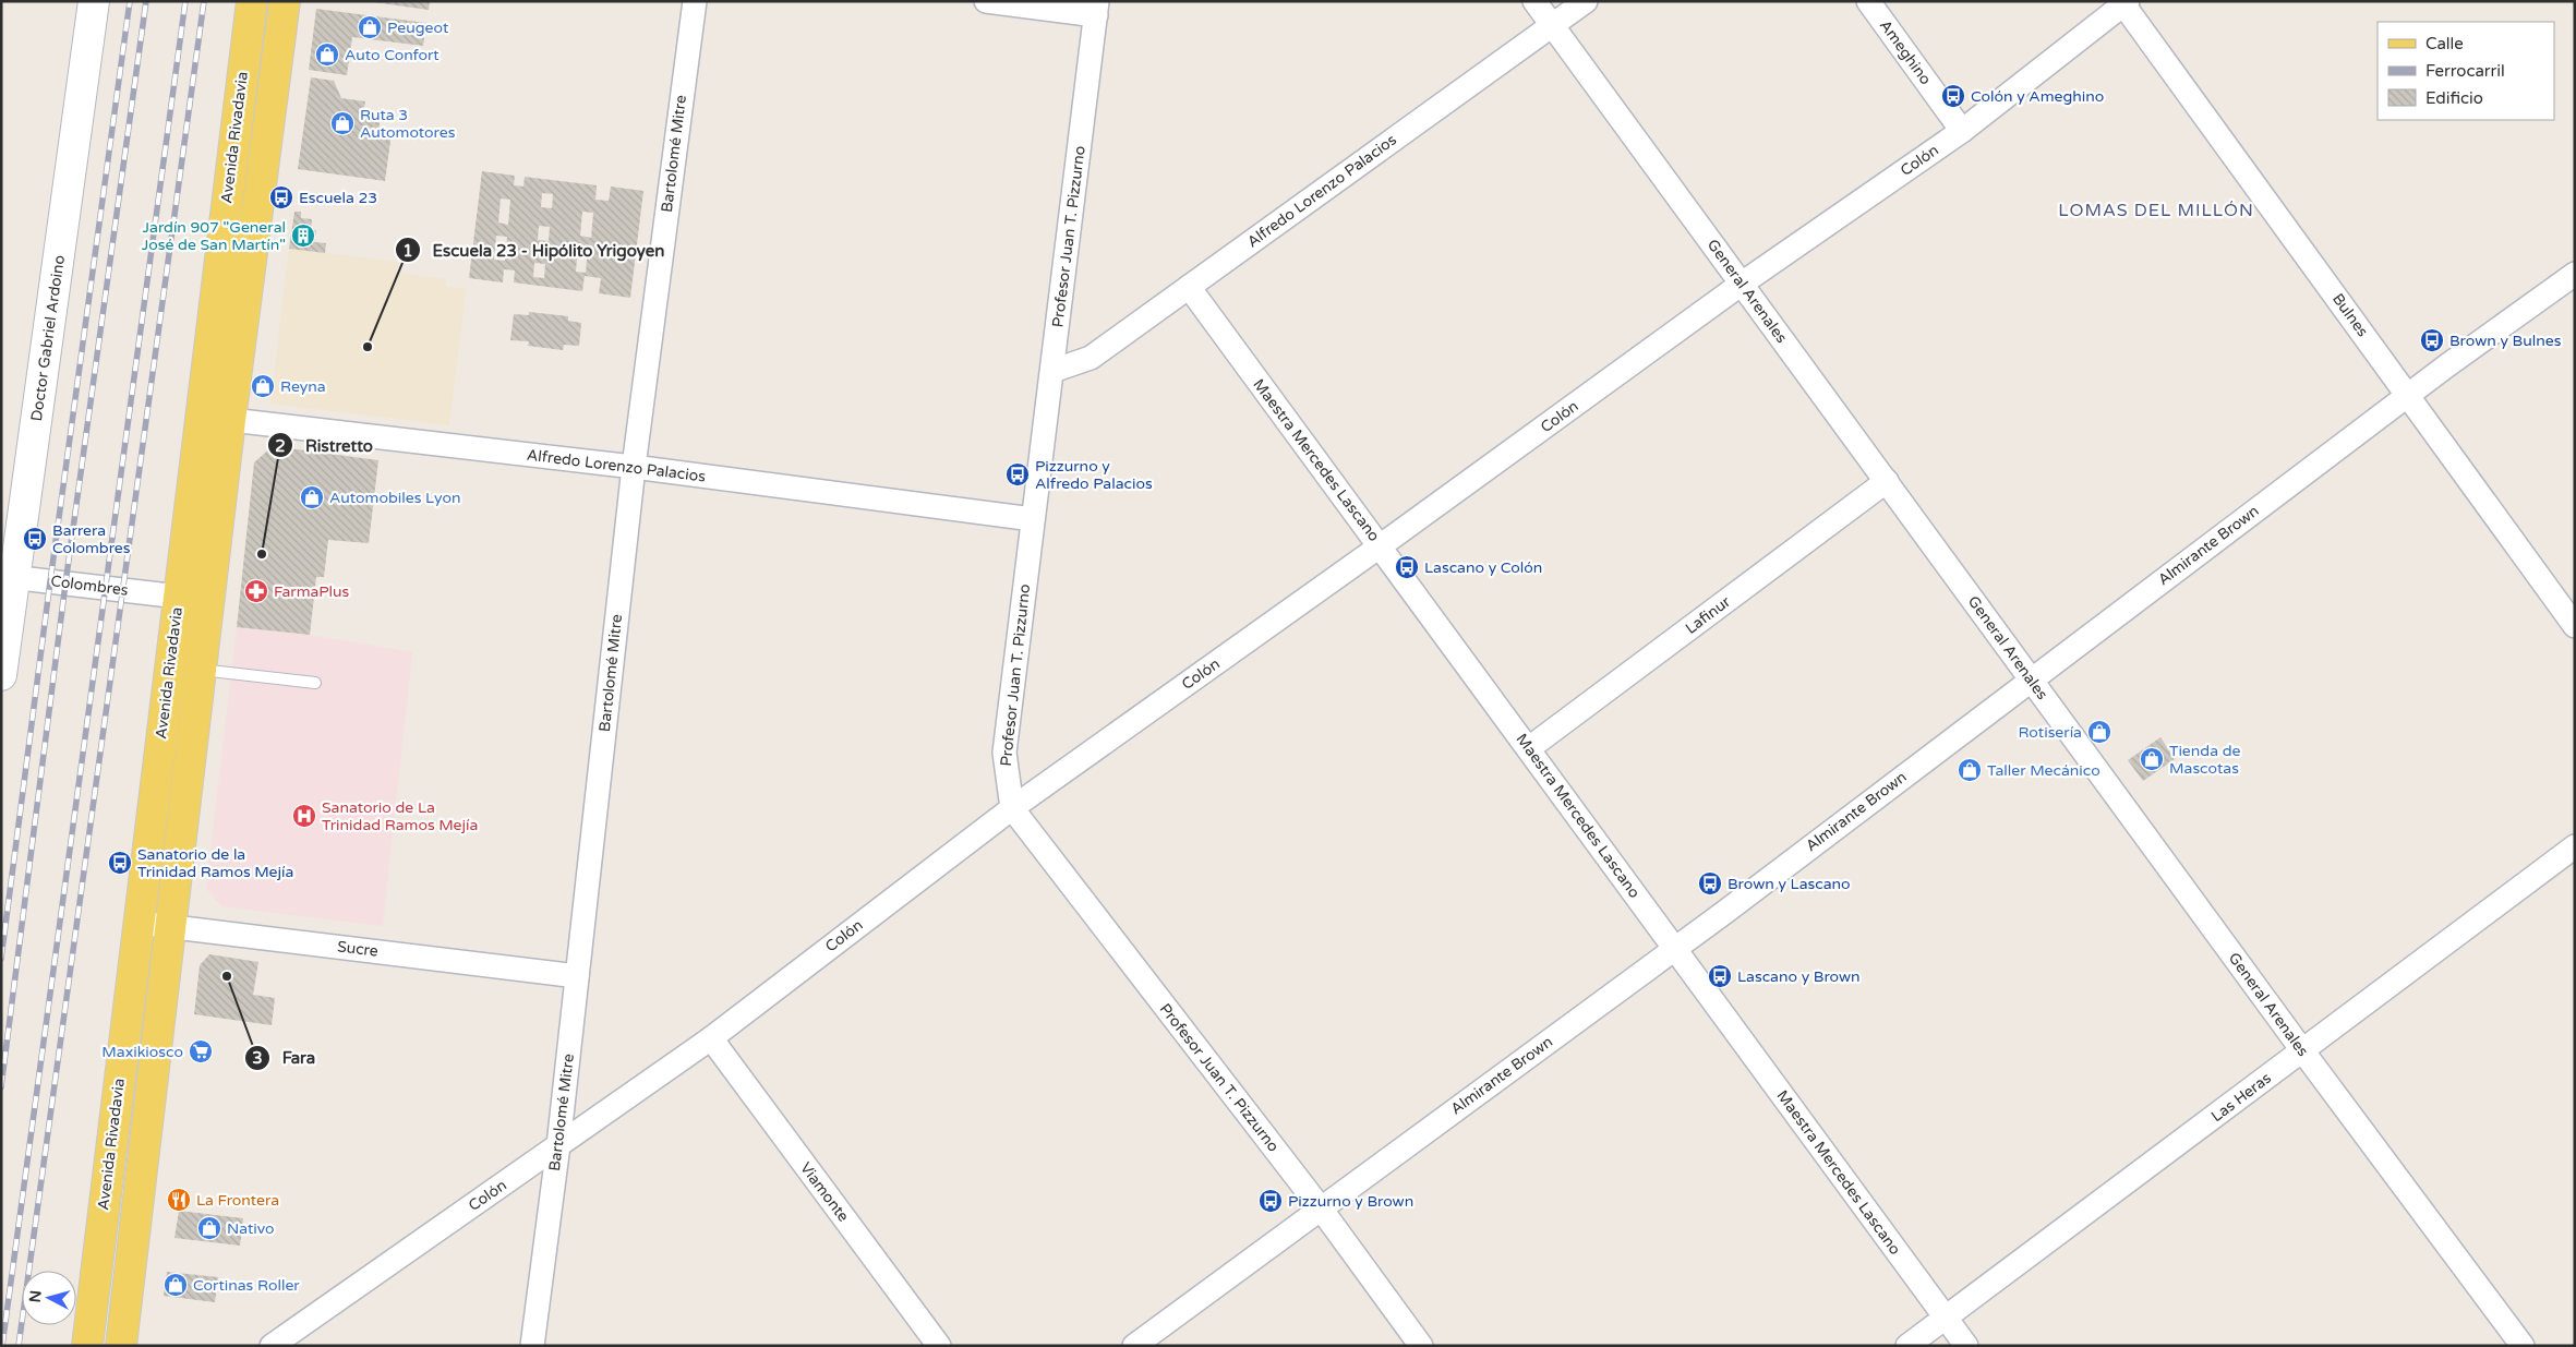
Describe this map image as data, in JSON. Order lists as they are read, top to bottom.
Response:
{
  "streets": {
    "main road": ["Avenida Rivadavia", "Doctor Gabriel Ardoino"],
    "street": [
      "Ameghino",
      "Bartolomé Mitre",
      "Colón",
      "Alfredo Lorenzo Palacios",
      "Profesor Juan T. Pizzurno",
      "General Arenales",
      "Bulnes",
      "Maestra Mercedes Lascano",
      "Almirante Brown",
      "Colombres",
      "Lafinur",
      "Sucre",
      "Las Heras",
      "Viamonte"
    ]
  },
  "crossings": [
    ["Ameghino", "Colón"],
    ["Avenida Rivadavia", "Alfredo Lorenzo Palacios"],
    ["Avenida Rivadavia", "Colombres"],
    ["Avenida Rivadavia", "Sucre"],
    ["Bartolomé Mitre", "Colón"],
    ["Bartolomé Mitre", "Alfredo Lorenzo Palacios"],
    ["Bartolomé Mitre", "Sucre"],
    ["Colón", "Profesor Juan T. Pizzurno"],
    ["Colón", "General Arenales"],
    ["Colón", "Bulnes"],
    ["Colón", "Maestra Mercedes Lascano"],
    ["Colón", "Viamonte"],
    ["Alfredo Lorenzo Palacios", "Profesor Juan T. Pizzurno"],
    ["Alfredo Lorenzo Palacios", "General Arenales"],
    ["Alfredo Lorenzo Palacios", "Maestra Mercedes Lascano"],
    ["Profesor Juan T. Pizzurno", "Almirante Brown"],
    ["General Arenales", "Almirante Brown"],
    ["General Arenales", "Lafinur"],
    ["General Arenales", "Las Heras"],
    ["Bulnes", "Almirante Brown"],
    ["Doctor Gabriel Ardoino", "Colombres"],
    ["Maestra Mercedes Lascano", "Almirante Brown"],
    ["Maestra Mercedes Lascano", "Lafinur"],
    ["Maestra Mercedes Lascano", "Las Heras"]
  ],
  "districts": ["LOMAS DEL MILLÓN"],
  "places": {
    "shop": [
      "Peugeot",
      "Auto Confort",
      "Ruta 3 Automotores",
      "Reyna",
      "Automobiles Lyon",
      "Rotisería",
      "Tienda de Mascotas",
      "Taller Mecánico",
      "Nativo",
      "Cortinas Roller"
    ],
    "bus stop": [
      "Colón y Ameghino",
      "Escuela 23",
      "Brown y Bulnes",
      "Pizzurno y Alfredo Palacios",
      "Barrera Colombres",
      "Lascano y Colón",
      "Sanatorio de la Trinidad Ramos Mejía",
      "Brown y Lascano",
      "Lascano y Brown",
      "Pizzurno y Brown"
    ],
    "building": ["Jardín 907 \"General José de San Martín\""],
    "other": ["Escuela 23 - Hipólito Yrigoyen", "Ristretto", "Fara"],
    "pharmacy": ["FarmaPlus"],
    "hospital": ["Sanatorio de La Trinidad Ramos Mejía"],
    "supermarket": ["Maxikiosco"],
    "restaurant": ["La Frontera"]
  },
  "legend": ["Calle", "Ferrocarril", "Edificio"],
  "north": "left"
}
